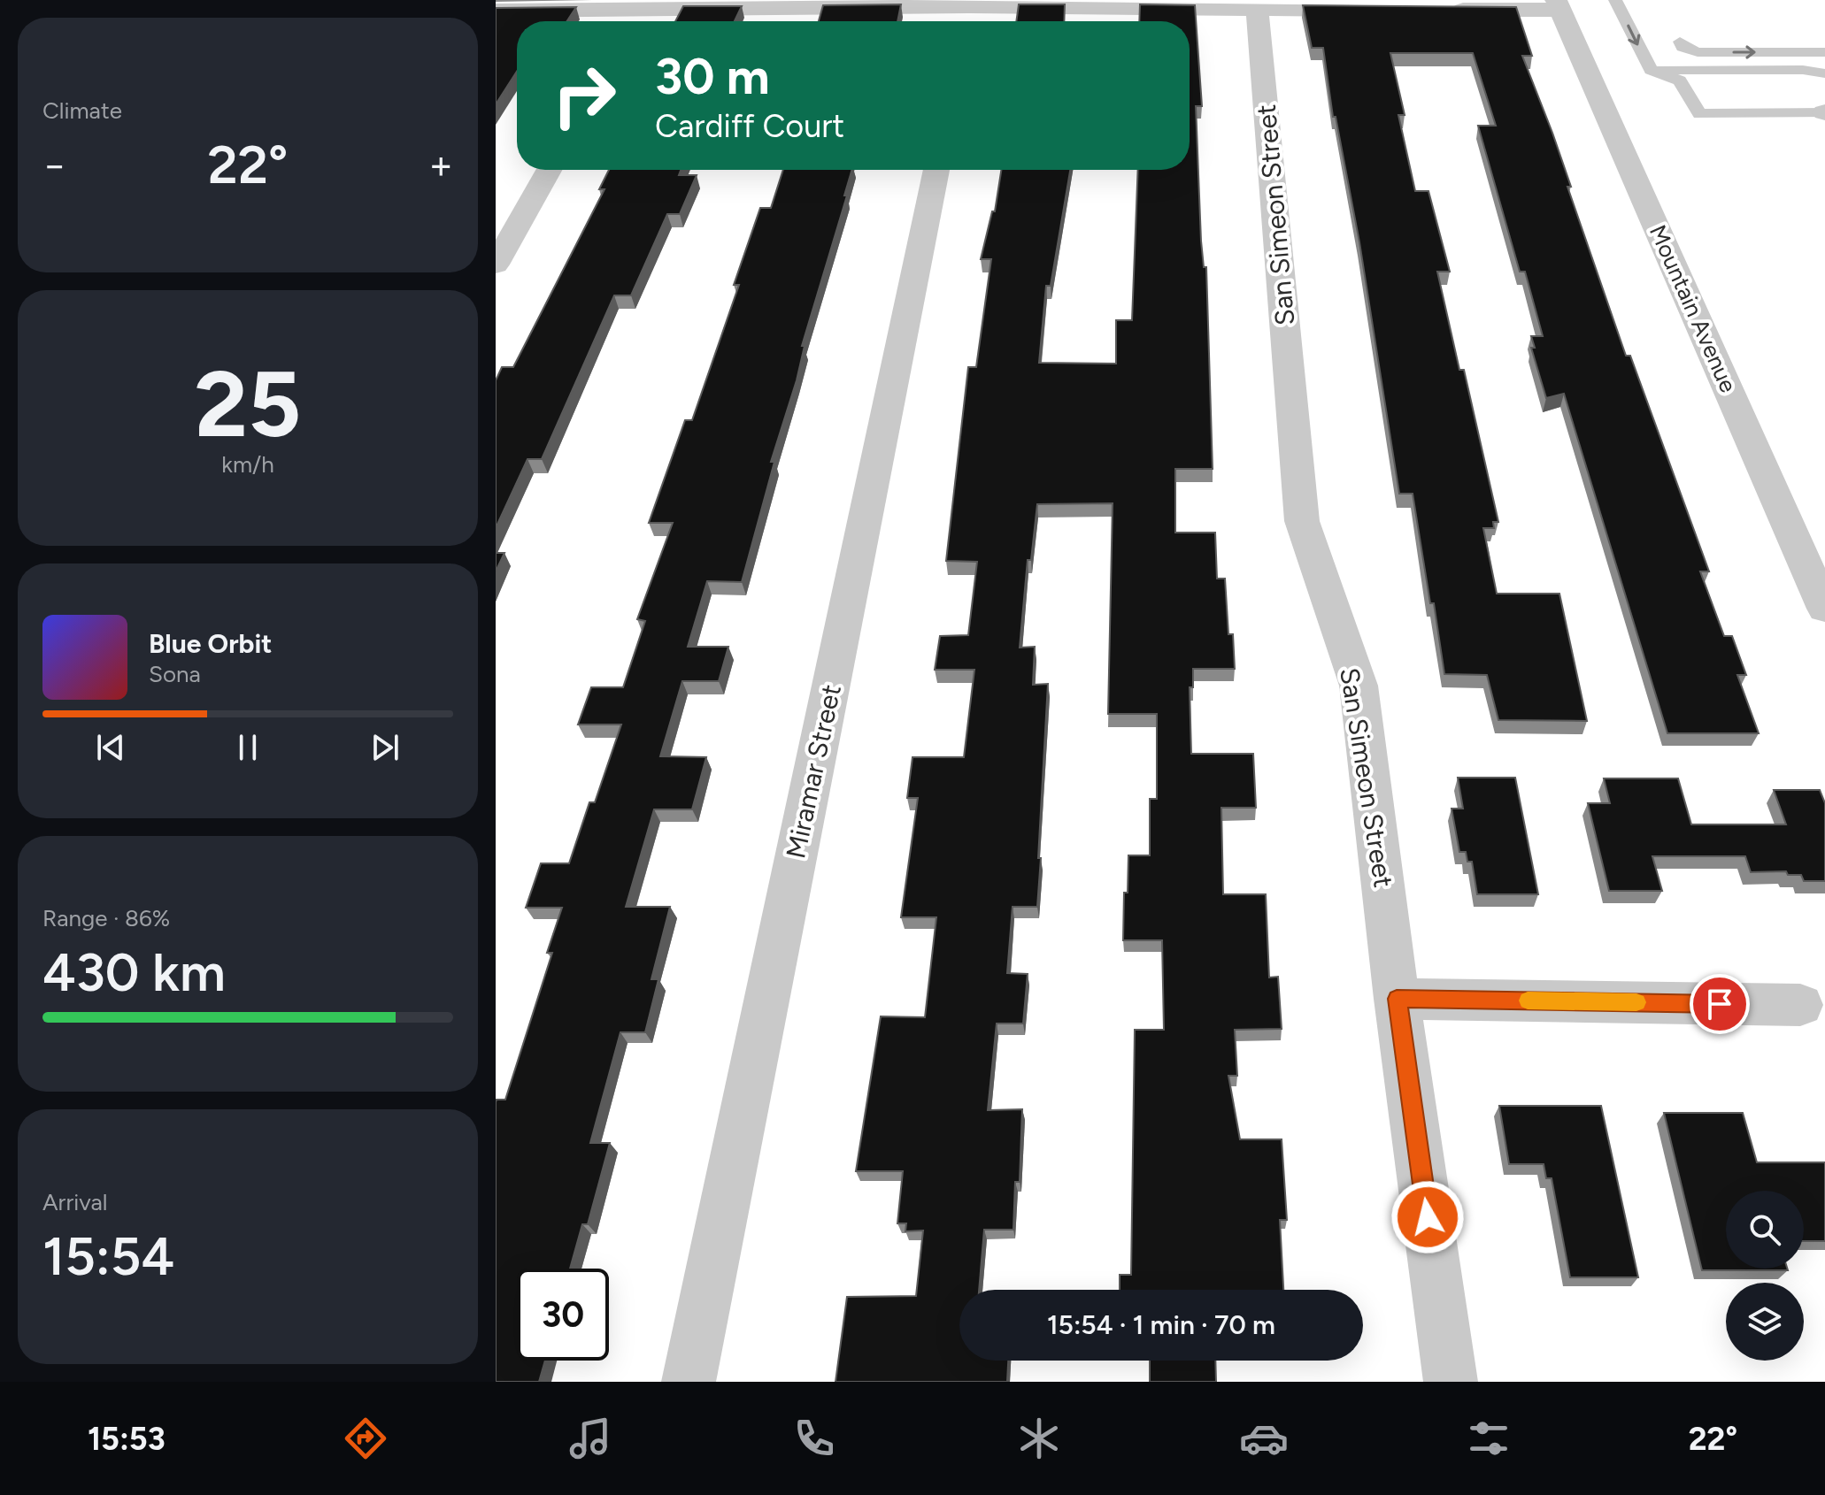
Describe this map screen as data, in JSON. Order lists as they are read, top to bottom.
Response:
{
  "streets": {
    "street": ["San Simeon Street", "Mountain Avenue", "Miramar Street"]
  },
  "page": {
    "tile": [
      "Climate",
      ["25", "km/h"],
      ["Range · 86%", "430 km"],
      ["Arrival", "15:54"]
    ],
    "turn": ["30 m", "Cardiff Court"],
    "heat": ["−", "22°", "+"],
    "song": ["Blue Orbit", "Sona"],
    "limit": "30",
    "trip": "15:54 · 1 min · 70 m",
    "tabs": ["15:53", "22°"]
  }
}
